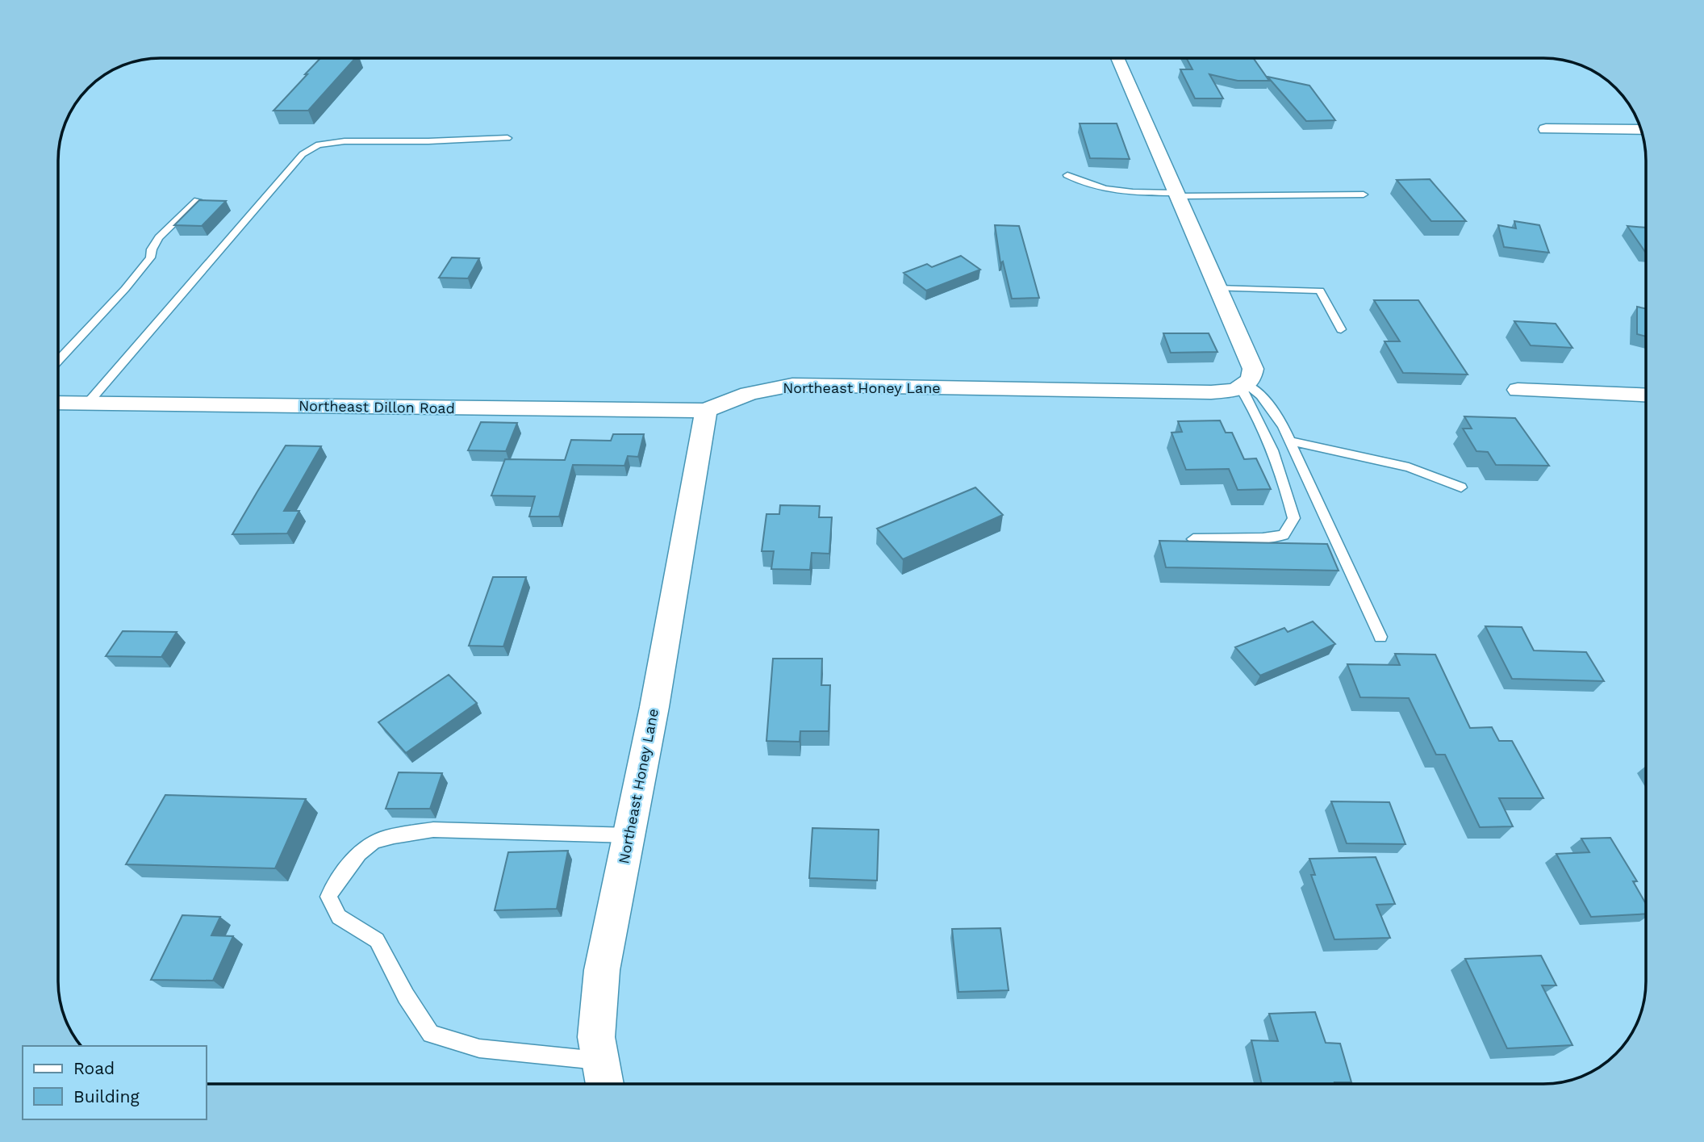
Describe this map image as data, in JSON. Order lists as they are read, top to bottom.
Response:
{
  "streets": {
    "street": ["Northeast Honey Lane", "Northeast Dillon Road"]
  },
  "crossings": [
    ["Northeast Honey Lane", "Northeast Dillon Road"]
  ],
  "legend": ["Road", "Building"]
}
